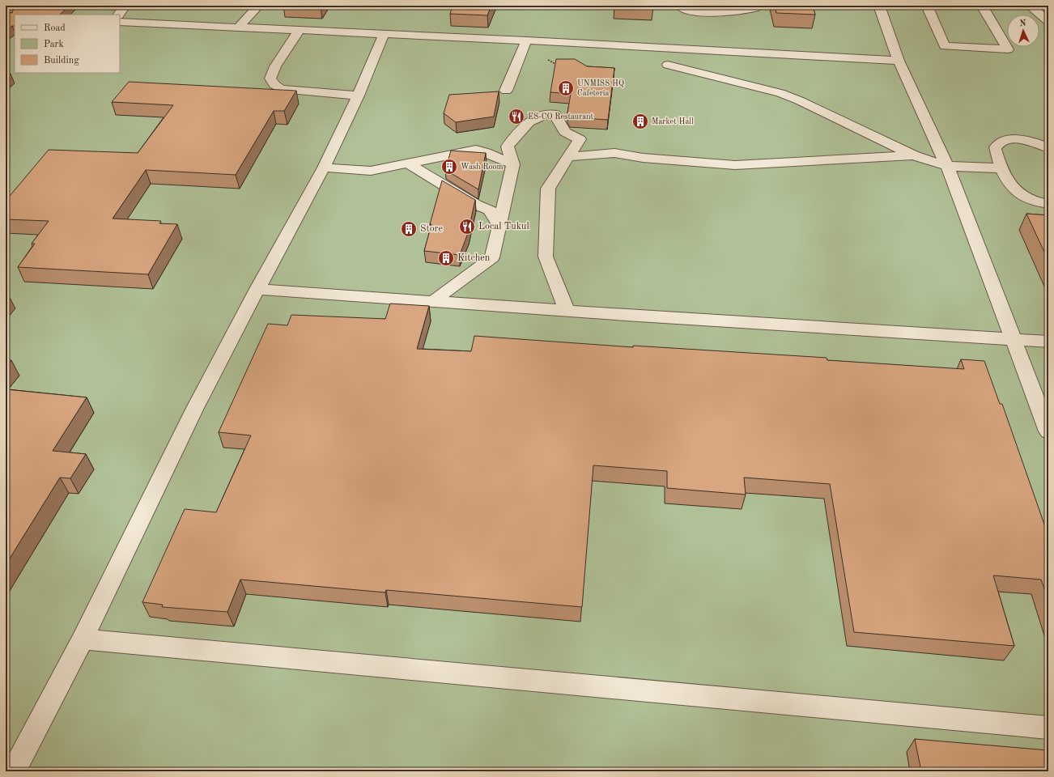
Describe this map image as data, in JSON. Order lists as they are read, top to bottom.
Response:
{
  "places": {
    "building": [
      "UNMISS HQ Cafeteria",
      "Market Hall",
      "Wash Room",
      "Store",
      "Kitchen"
    ],
    "restaurant": ["ES-CO Restaurant", "Local Tukul"]
  },
  "legend": ["Road", "Park", "Building"],
  "north": "top"
}
